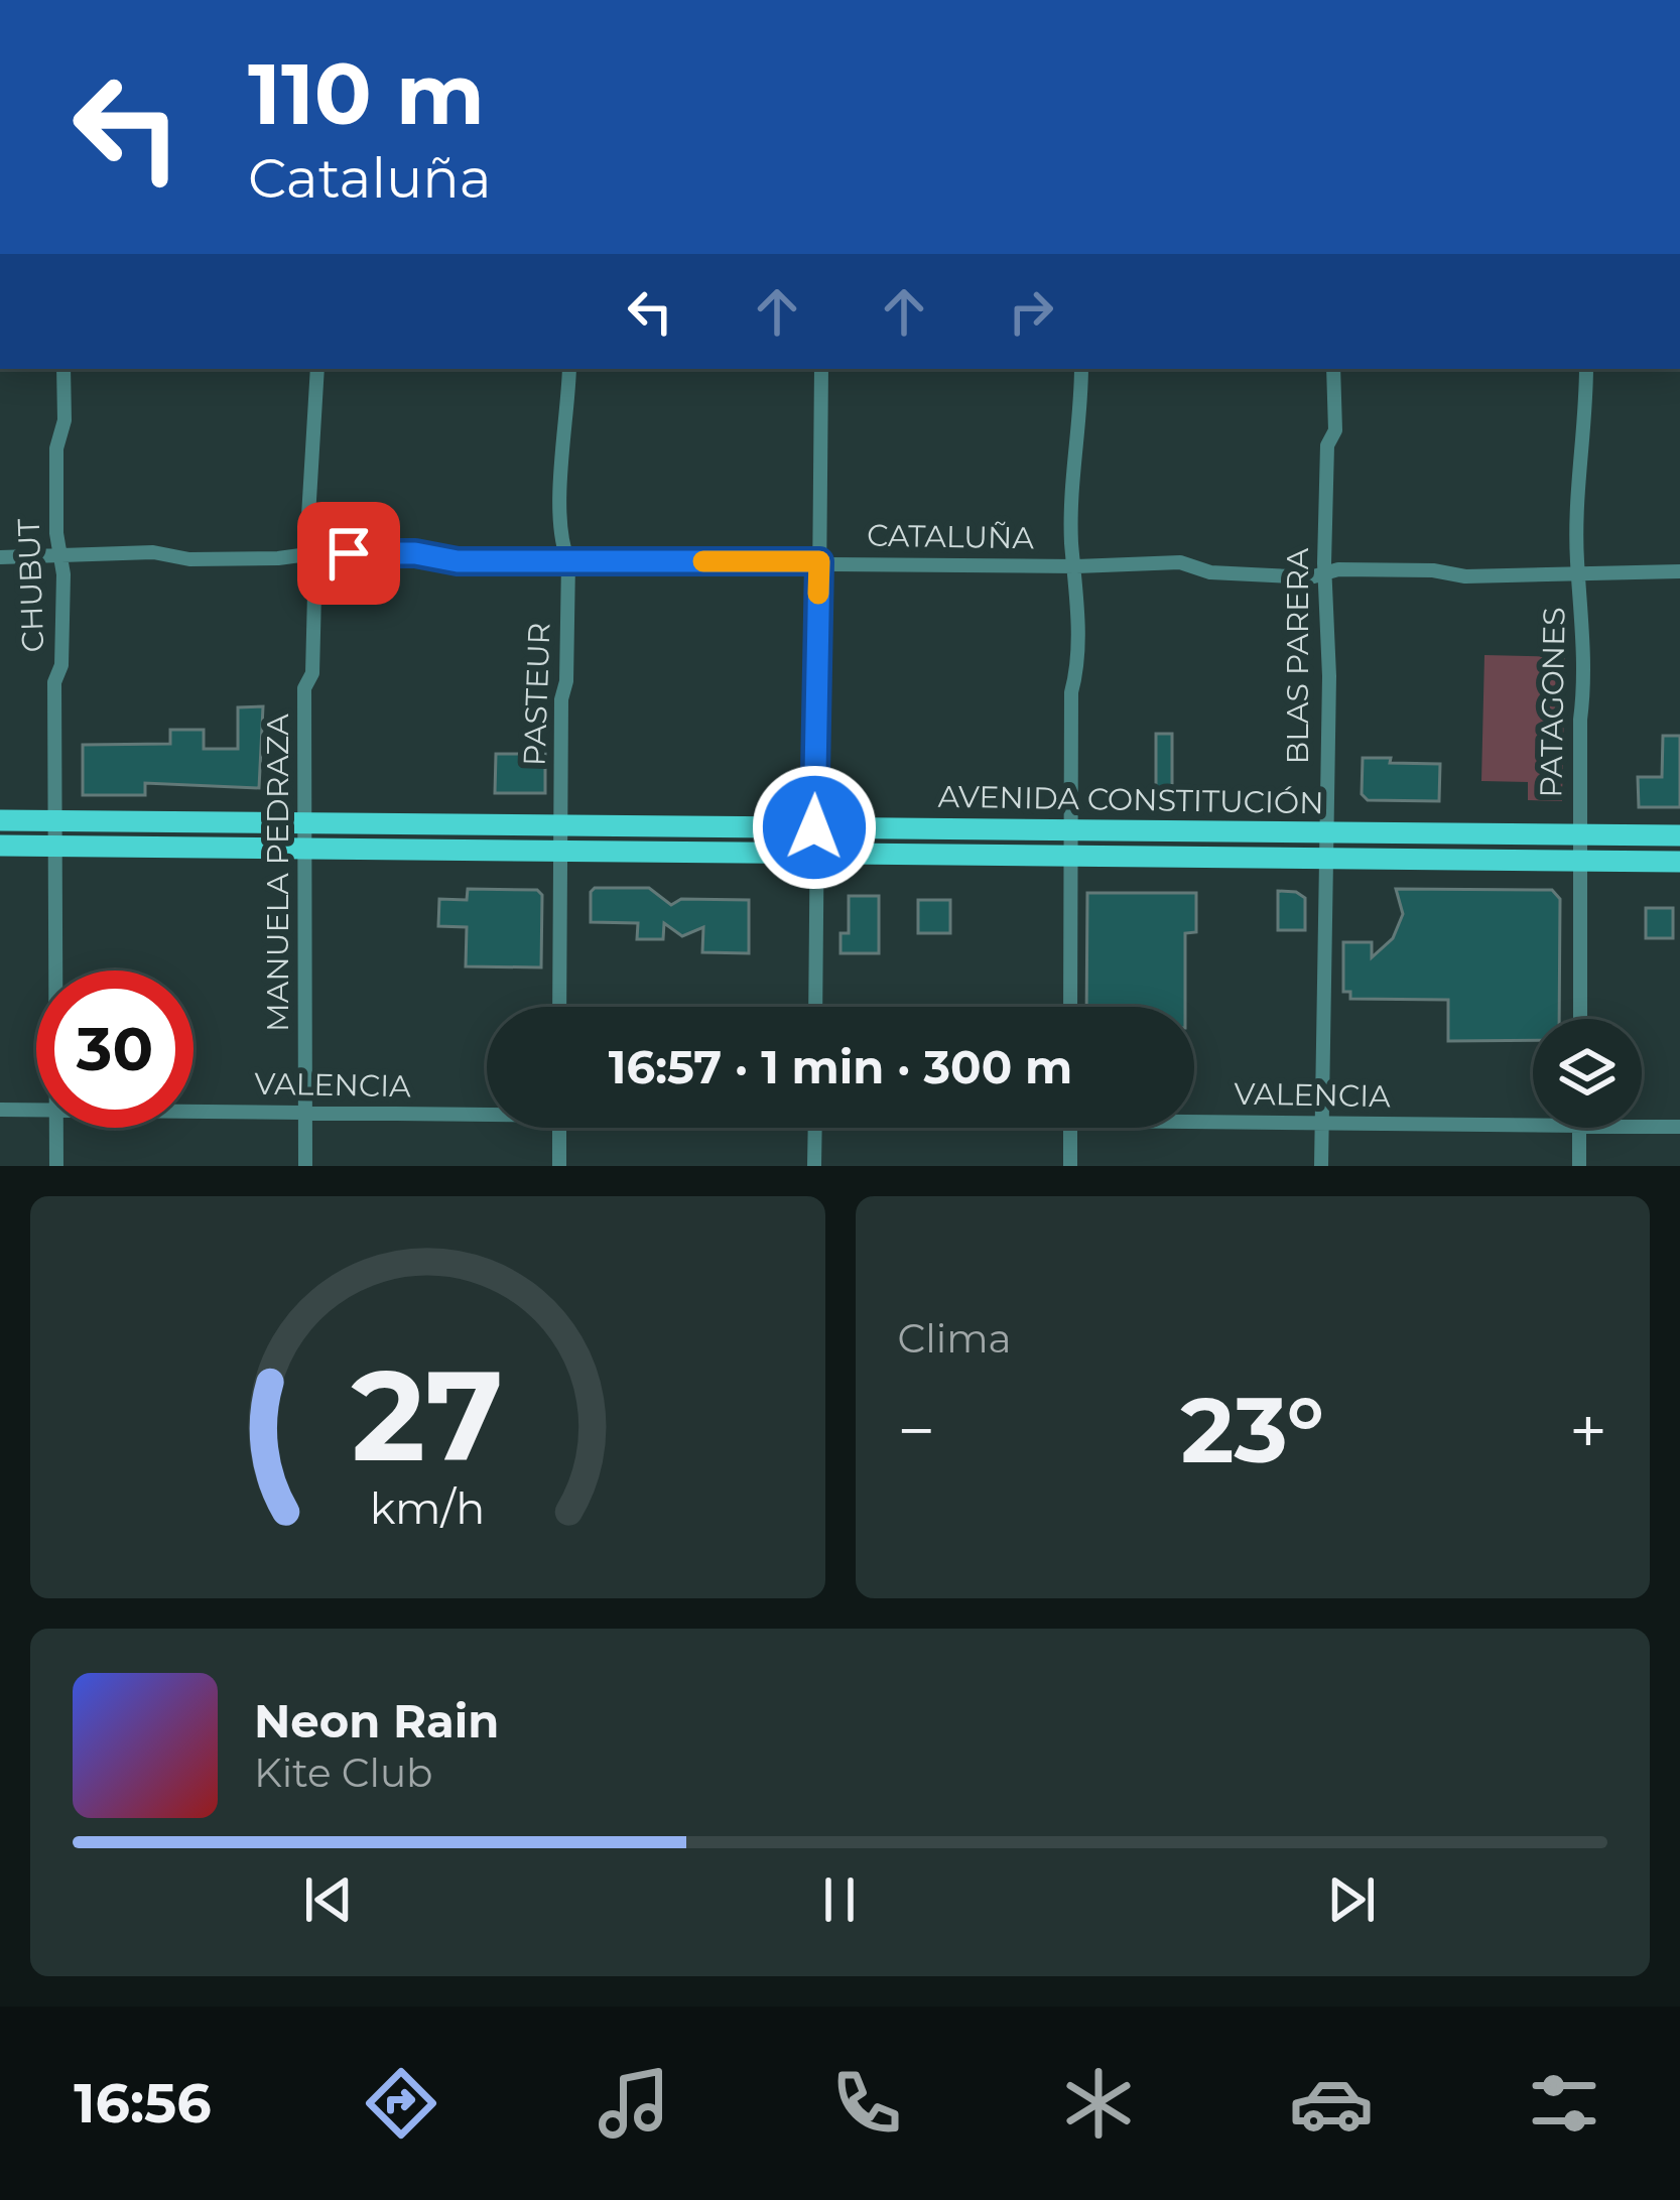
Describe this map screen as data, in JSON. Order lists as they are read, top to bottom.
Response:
{
  "streets": {
    "main road": ["AVENIDA CONSTITUCIÓN"],
    "street": [
      "CATALUÑA",
      "CHUBUT",
      "BLAS PARERA",
      "PASTEUR",
      "PATAGONES",
      "MANUELA PEDRAZA",
      "VALENCIA"
    ]
  },
  "crossings": [
    ["CATALUÑA", "CHUBUT"],
    ["CATALUÑA", "BLAS PARERA"],
    ["CATALUÑA", "PASTEUR"],
    ["CATALUÑA", "PATAGONES"],
    ["CATALUÑA", "MANUELA PEDRAZA"],
    ["CHUBUT", "AVENIDA CONSTITUCIÓN"],
    ["BLAS PARERA", "AVENIDA CONSTITUCIÓN"],
    ["BLAS PARERA", "VALENCIA"],
    ["PASTEUR", "AVENIDA CONSTITUCIÓN"],
    ["PATAGONES", "AVENIDA CONSTITUCIÓN"],
    ["AVENIDA CONSTITUCIÓN", "MANUELA PEDRAZA"],
    ["MANUELA PEDRAZA", "VALENCIA"]
  ],
  "page": {
    "turn": ["110 m", "Cataluña"],
    "limit": "30",
    "trip": "16:57 · 1 min · 300 m",
    "tile": "Clima",
    "heat": ["−", "23°", "+"],
    "song": ["Neon Rain", "Kite Club"],
    "tabs": "16:56",
    "gauge": ["27", "km/h"]
  }
}
